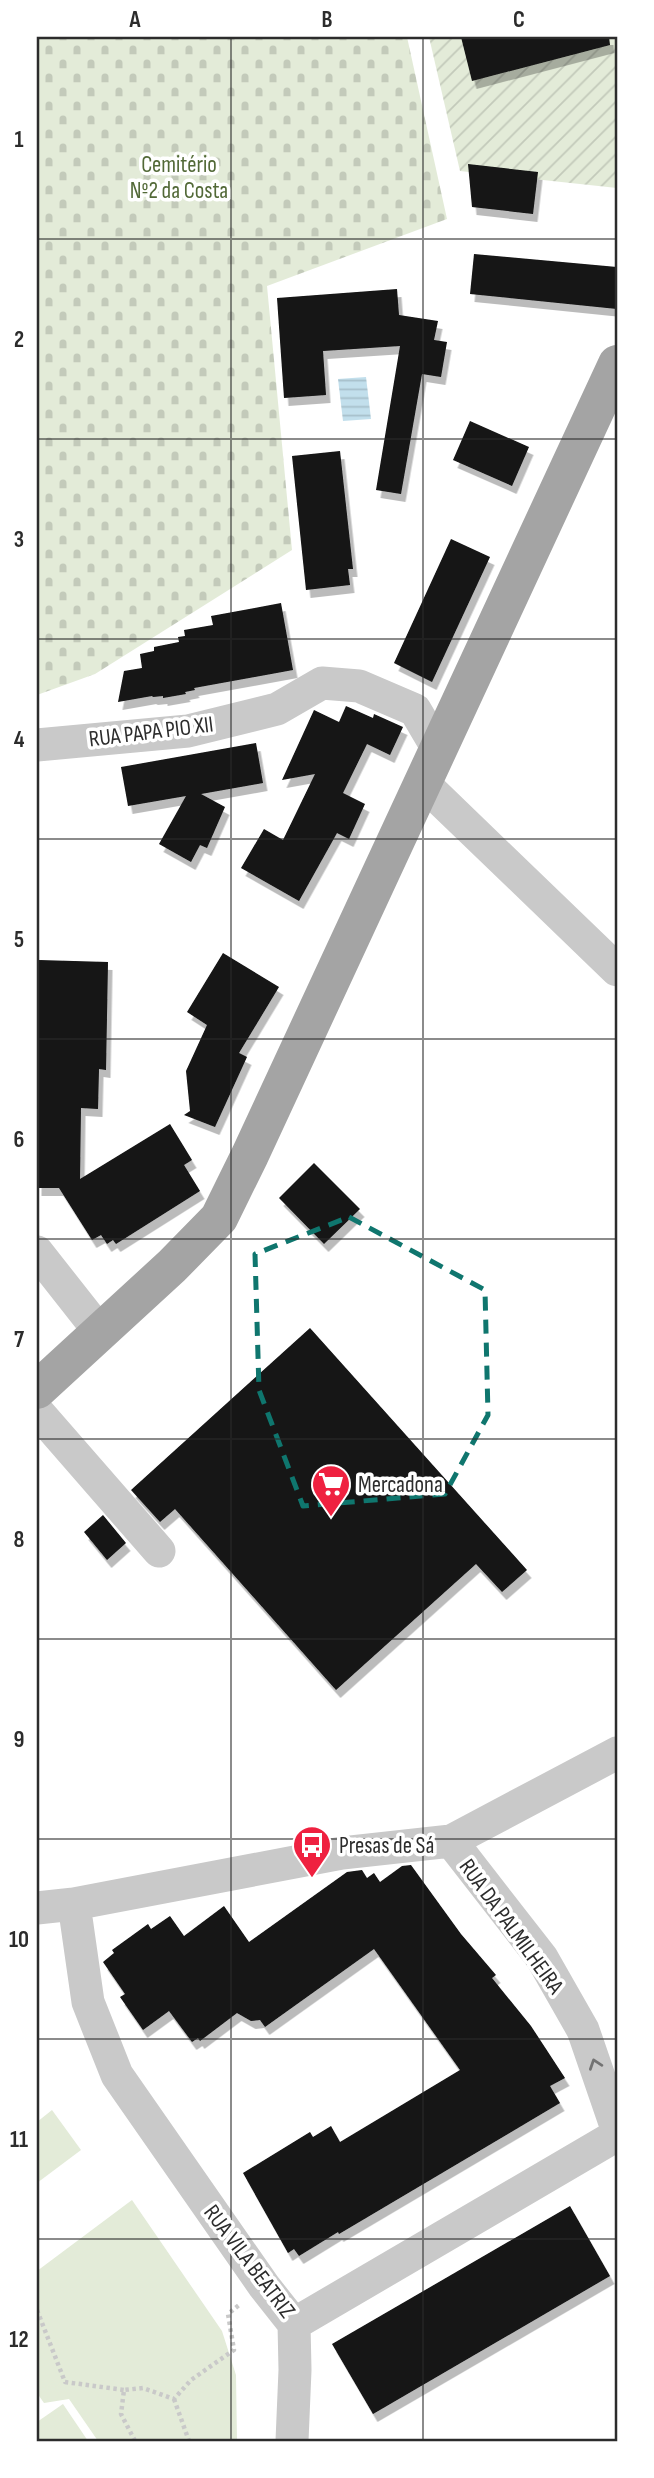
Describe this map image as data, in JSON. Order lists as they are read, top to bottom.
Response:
{
  "streets": {
    "street": ["RUA PAPA PIO XII", "RUA DA PALMILHEIRA", "RUA VILA BEATRIZ"]
  },
  "crossings": [
    ["RUA DA PALMILHEIRA", "RUA VILA BEATRIZ"]
  ],
  "one_way": ["RUA DA PALMILHEIRA"],
  "parks": ["Cemitério Nº2 da Costa"],
  "places": {
    "supermarket": ["Mercadona"],
    "bus stop": ["Presas de Sá"]
  },
  "grid": {
    "columns": ["A", "B", "C"],
    "rows": [
      "1",
      "2",
      "3",
      "4",
      "5",
      "6",
      "7",
      "8",
      "9",
      "10",
      "11",
      "12"
    ]
  }
}
